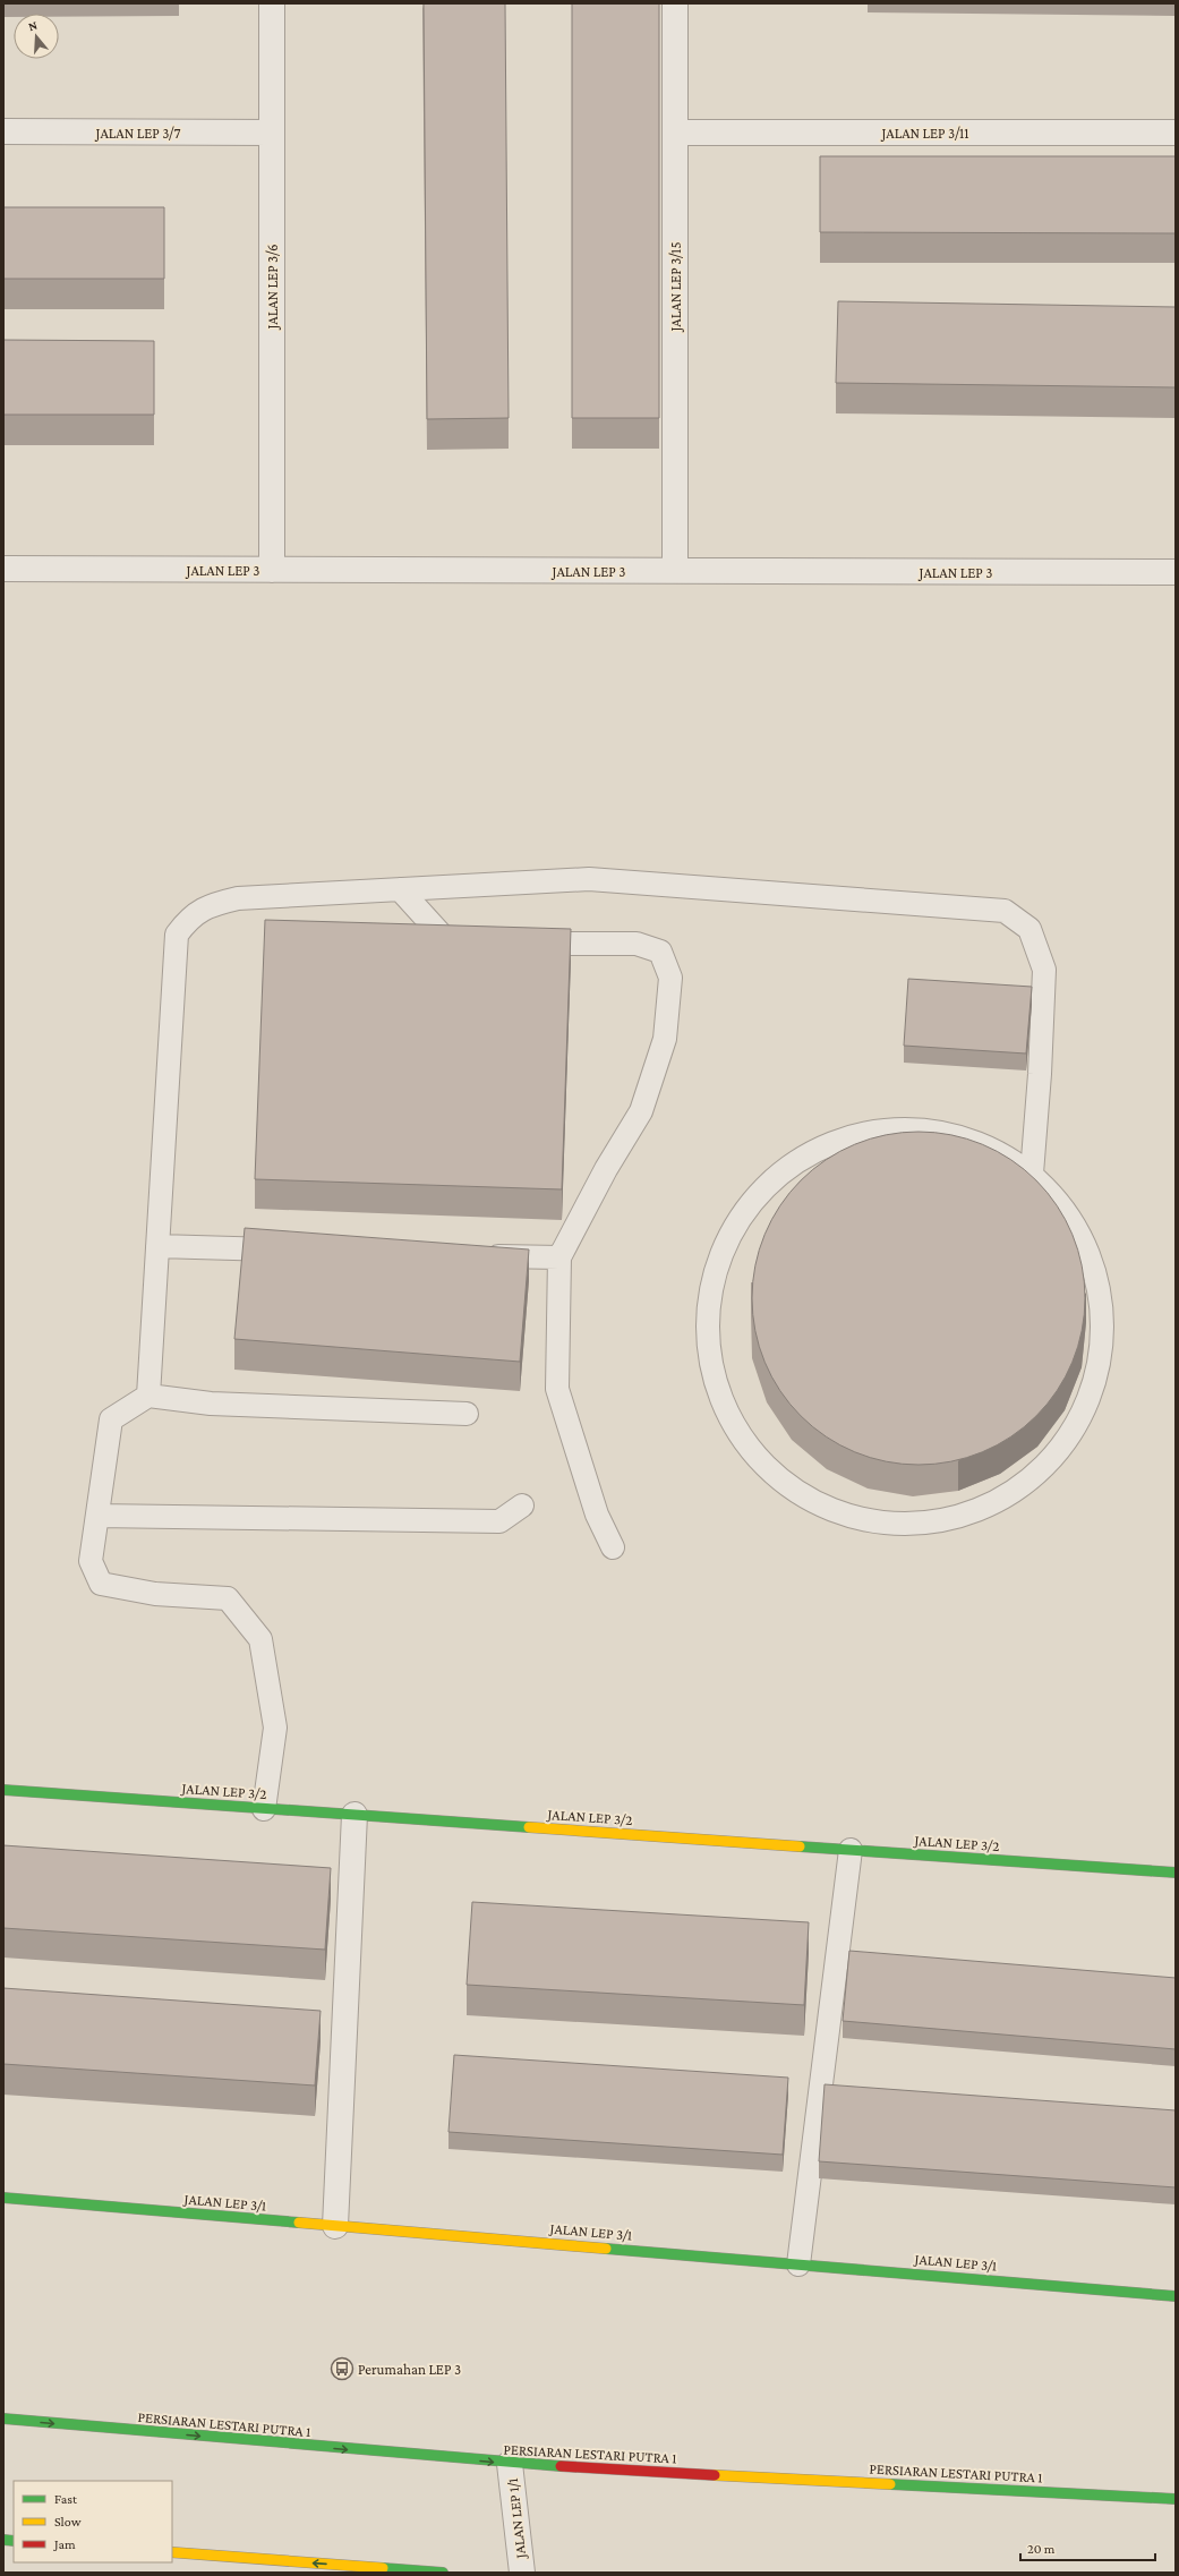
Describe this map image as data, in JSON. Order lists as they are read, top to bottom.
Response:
{
  "streets": {
    "street": [
      "JALAN LEP 3/7",
      "JALAN LEP 3/11",
      "JALAN LEP 3/6",
      "JALAN LEP 3/15",
      "JALAN LEP 3",
      "JALAN LEP 3/2",
      "JALAN LEP 3/1",
      "PERSIARAN LESTARI PUTRA 1",
      "JALAN LEP 1/1"
    ]
  },
  "crossings": [
    ["JALAN LEP 3/7", "JALAN LEP 3/6"],
    ["JALAN LEP 3/11", "JALAN LEP 3/15"],
    ["JALAN LEP 3/6", "JALAN LEP 3"],
    ["JALAN LEP 3/15", "JALAN LEP 3"],
    ["PERSIARAN LESTARI PUTRA 1", "JALAN LEP 1/1"]
  ],
  "one_way": ["PERSIARAN LESTARI PUTRA 1"],
  "places": {
    "bus stop": ["Perumahan LEP 3"]
  },
  "legend": ["Fast", "Slow", "Jam"],
  "scale_bar": "20 m",
  "north": "top"
}
